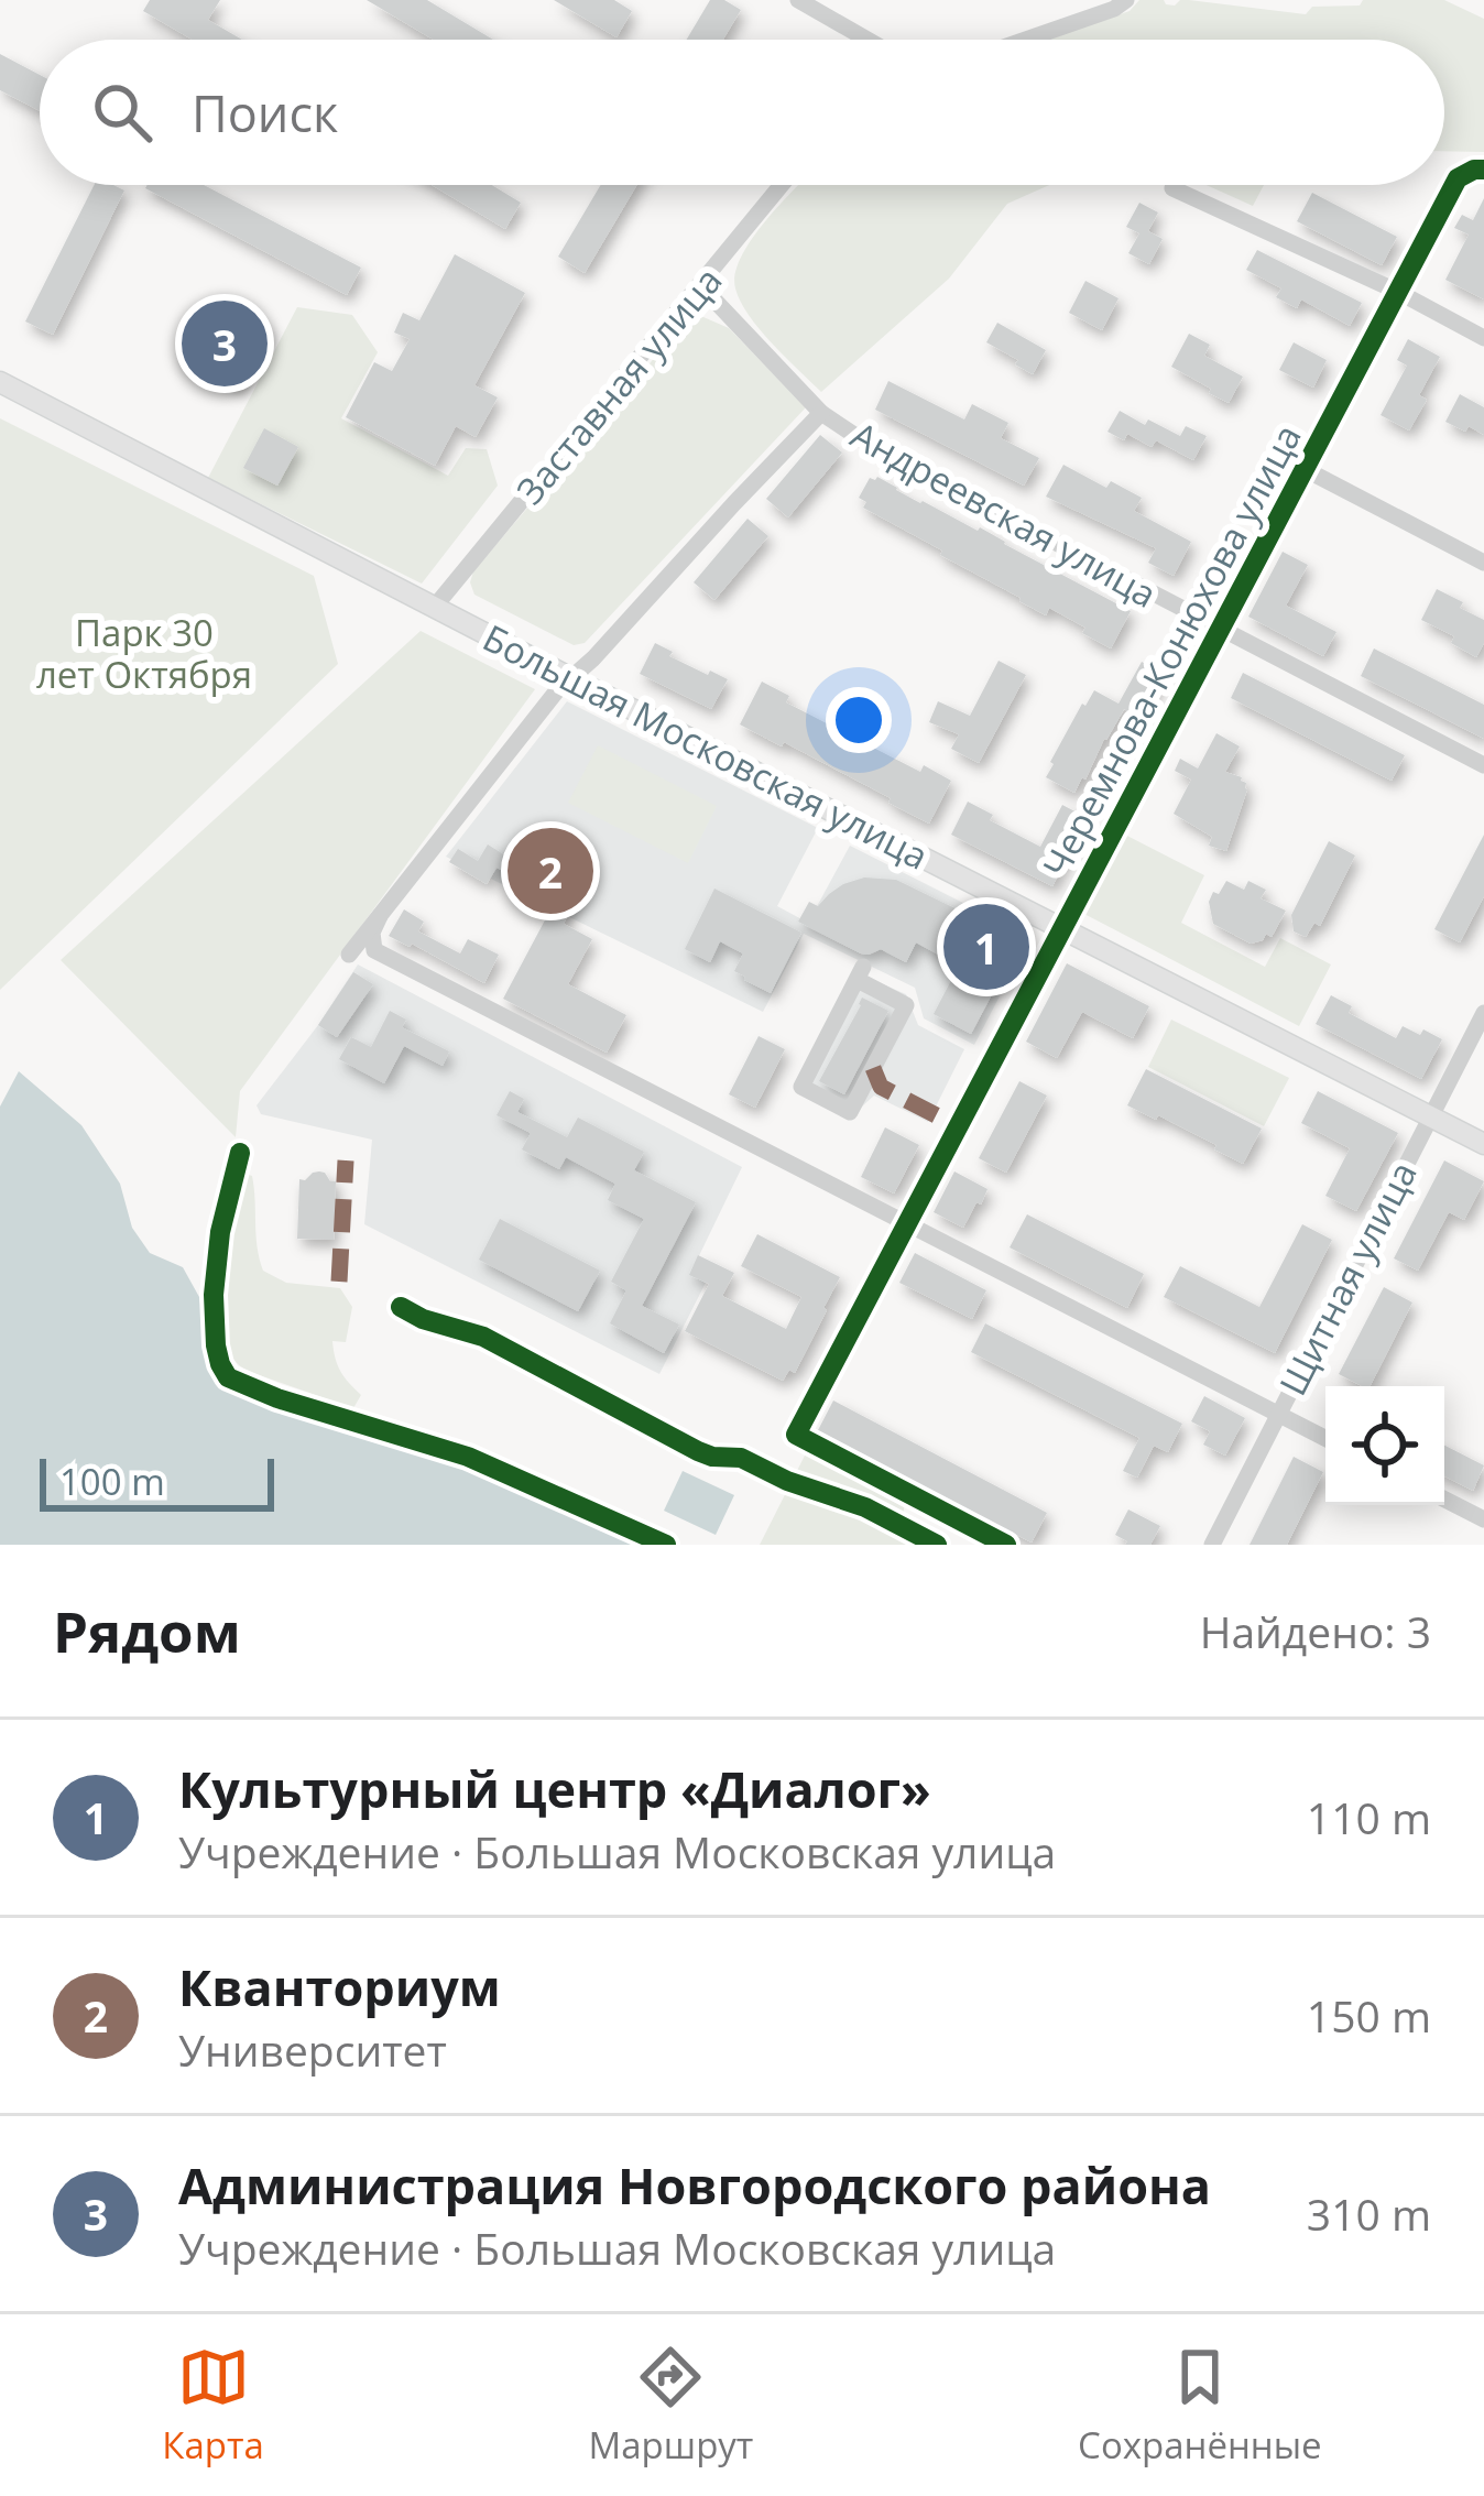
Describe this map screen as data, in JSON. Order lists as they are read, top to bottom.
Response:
{
  "streets": {
    "main road": ["Большая Московская улица"],
    "street": [
      "Заставная улица",
      "Андреевская улица",
      "Черемнова-Конюхова улица",
      "Щитная улица"
    ]
  },
  "crossings": [
    ["Заставная улица", "Андреевская улица"],
    ["Заставная улица", "Большая Московская улица"],
    ["Андреевская улица", "Черемнова-Конюхова улица"],
    ["Черемнова-Конюхова улица", "Большая Московская улица"],
    ["Большая Московская улица", "Щитная улица"]
  ],
  "parks": ["Парк 30 лет Октября"],
  "scale_bar": "100 m",
  "page": {
    "search": "Поиск",
    "pins": ["3", "2", "1"],
    "scale": "100 m",
    "heading": ["Рядом", "Найдено: 3"],
    "list": [
      {
        "mark": "1",
        "name": "Культурный центр «Диалог»",
        "note": "Учреждение · Большая Московская улица",
        "value": "110 m"
      },
      {
        "mark": "2",
        "name": "Кванториум",
        "note": "Университет",
        "value": "150 m"
      },
      {
        "mark": "3",
        "name": "Администрация Новгородского района",
        "note": "Учреждение · Большая Московская улица",
        "value": "310 m"
      }
    ],
    "nav": ["Карта", "Маршрут", "Сохранённые"]
  }
}
